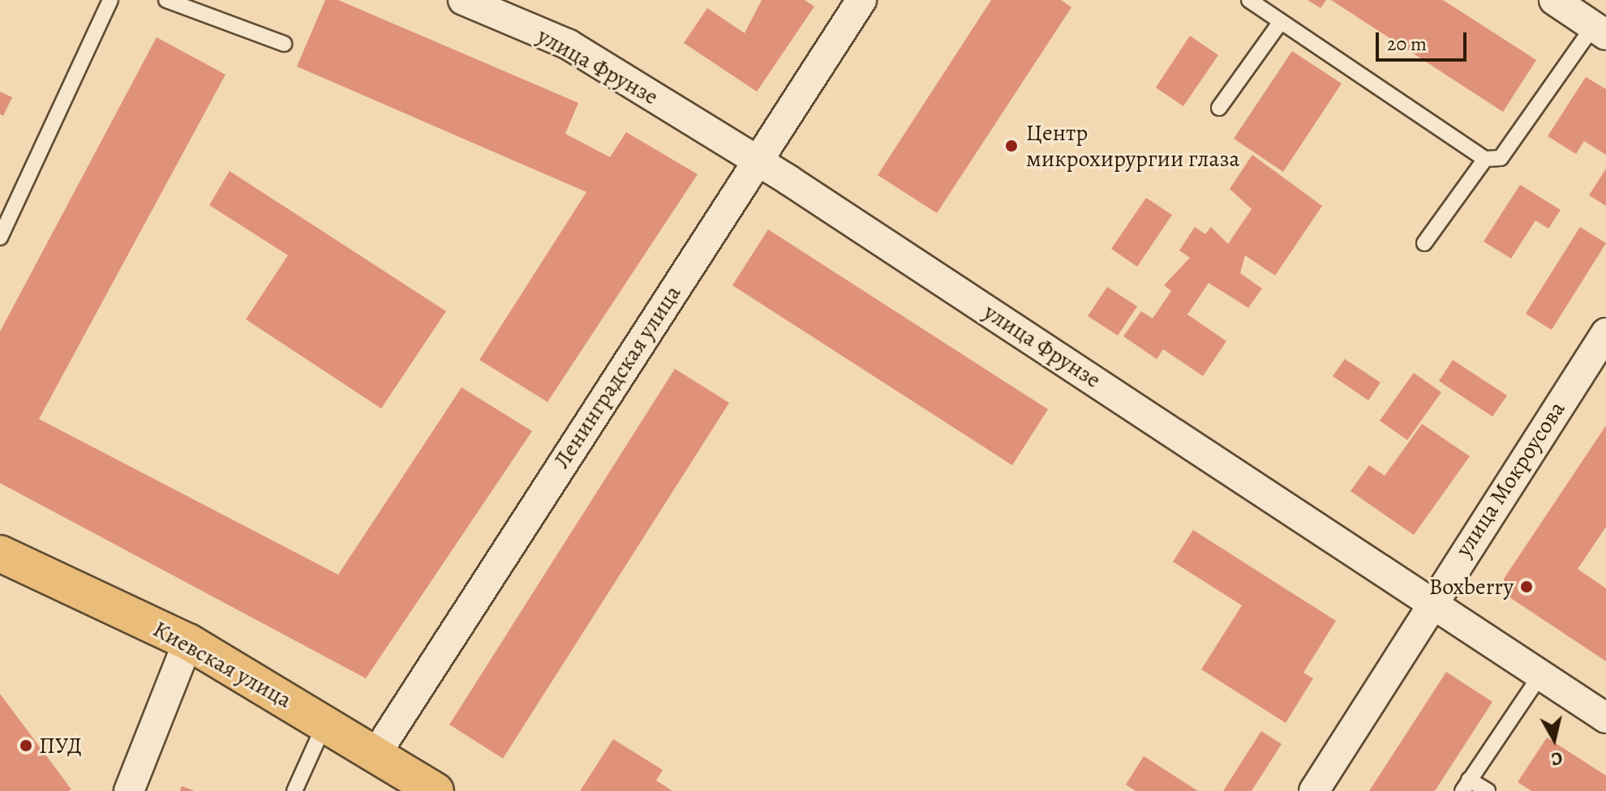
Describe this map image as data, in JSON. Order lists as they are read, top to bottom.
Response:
{
  "streets": {
    "main road": ["Киевская улица"],
    "street": ["улица Фрунзе", "Ленинградская улица", "улица Мокроусова"]
  },
  "crossings": [
    ["улица Фрунзе", "Ленинградская улица"],
    ["улица Фрунзе", "улица Мокроусова"],
    ["Ленинградская улица", "Киевская улица"]
  ],
  "places": ["Центр микрохирургии глаза", "Boxberry", "ПУД"],
  "scale_bar": "20 m",
  "north": "bottom"
}
